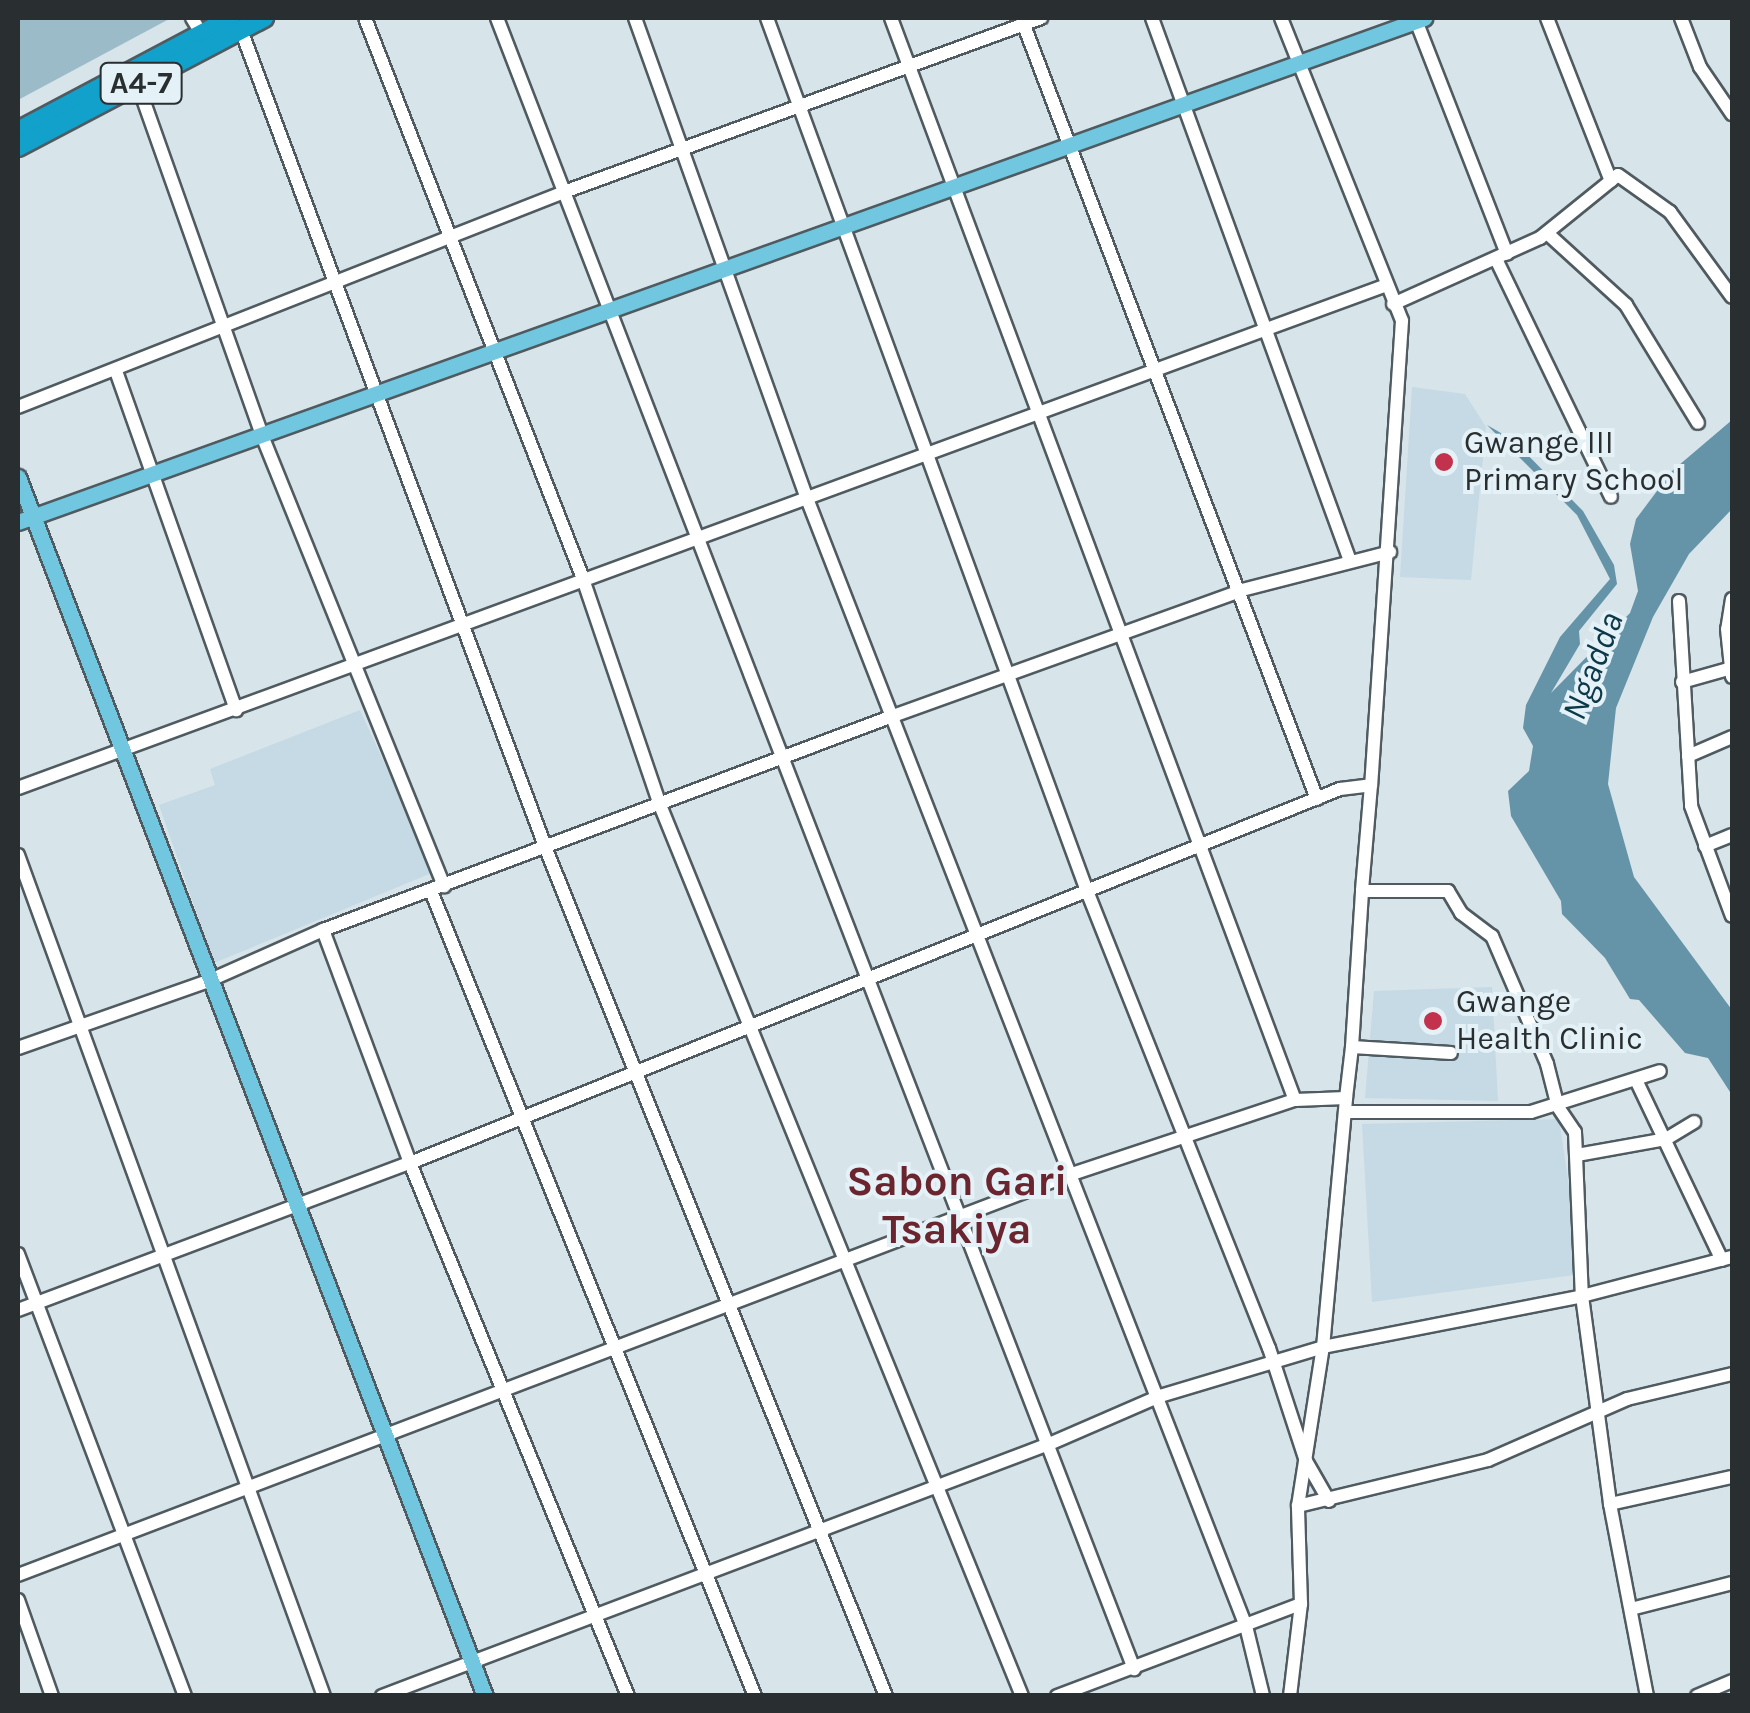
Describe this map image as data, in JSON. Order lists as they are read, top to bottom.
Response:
{
  "streets": {
    "highway": ["A4-7"]
  },
  "districts": ["Sabon Gari Tsakiya"],
  "water": ["Ngadda"],
  "places": ["Gwange III Primary School", "Gwange Health Clinic"]
}
